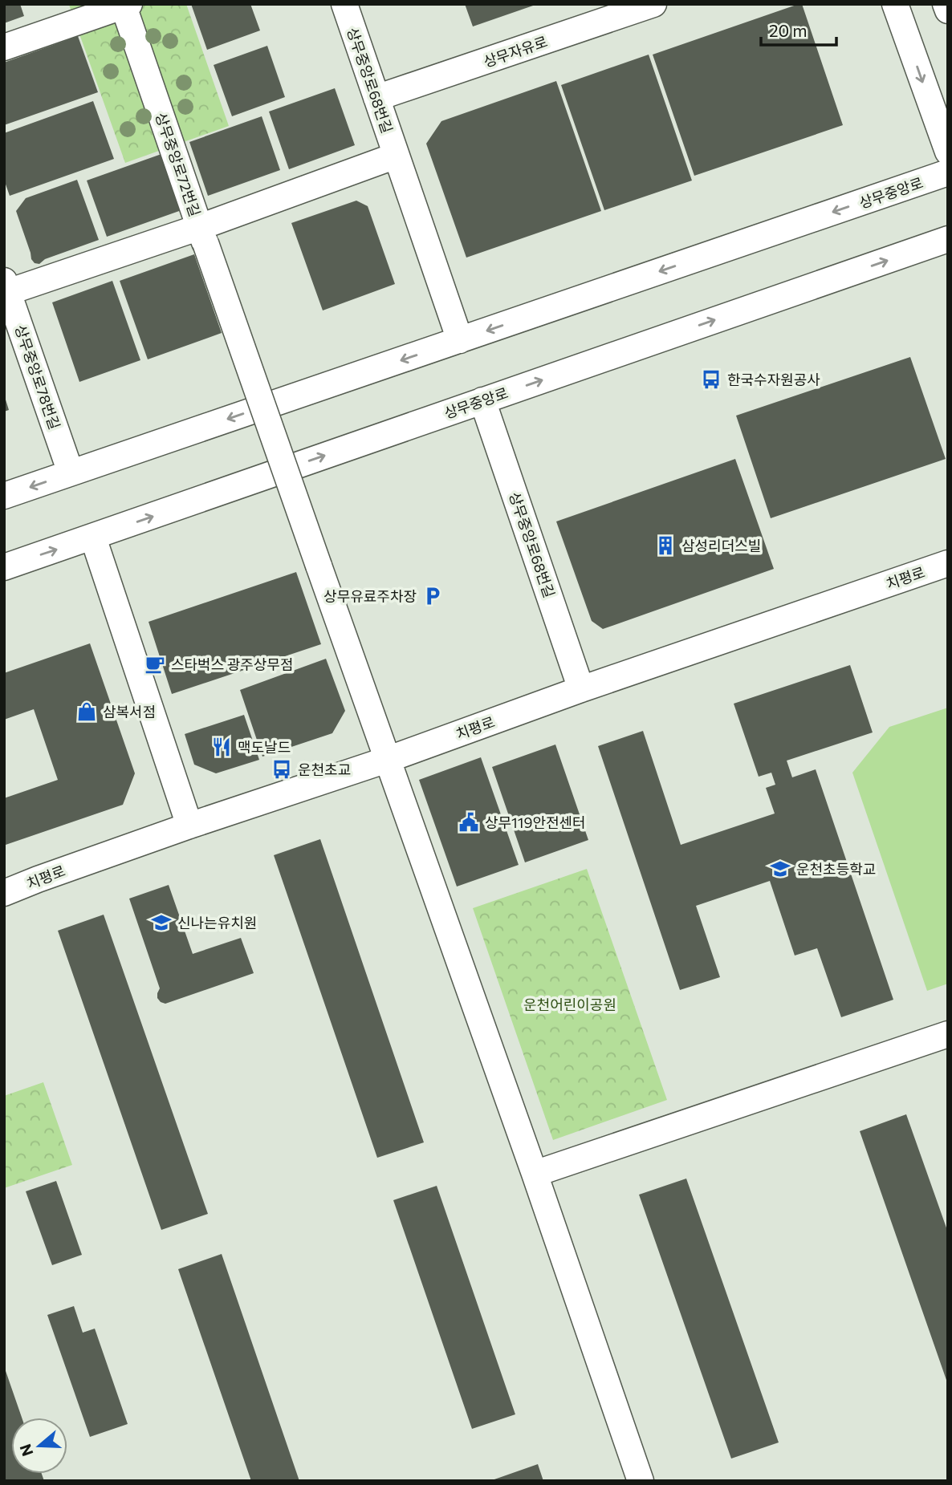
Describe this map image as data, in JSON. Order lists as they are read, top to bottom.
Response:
{
  "streets": {
    "street": [
      "상무자유로",
      "상무중앙로68번길",
      "상무중앙로72번길",
      "상무중앙로",
      "상무중앙로78번길",
      "치평로"
    ]
  },
  "crossings": [
    ["상무자유로", "상무중앙로68번길"],
    ["상무중앙로68번길", "상무중앙로"],
    ["상무중앙로68번길", "치평로"],
    ["상무중앙로72번길", "상무중앙로78번길"],
    ["상무중앙로", "상무중앙로78번길"]
  ],
  "parks": ["운천어린이공원"],
  "places": {
    "bus stop": ["한국수자원공사", "운천초교"],
    "building": ["삼성리더스빌"],
    "parking": ["상무유료주차장"],
    "cafe": ["스타벅스 광주상무점"],
    "shop": ["삼복서점"],
    "restaurant": ["맥도날드"],
    "public building": ["상무119안전센터"],
    "school or university": ["운천초등학교", "신나는유치원"]
  },
  "scale_bar": "20 m",
  "north": "left"
}
